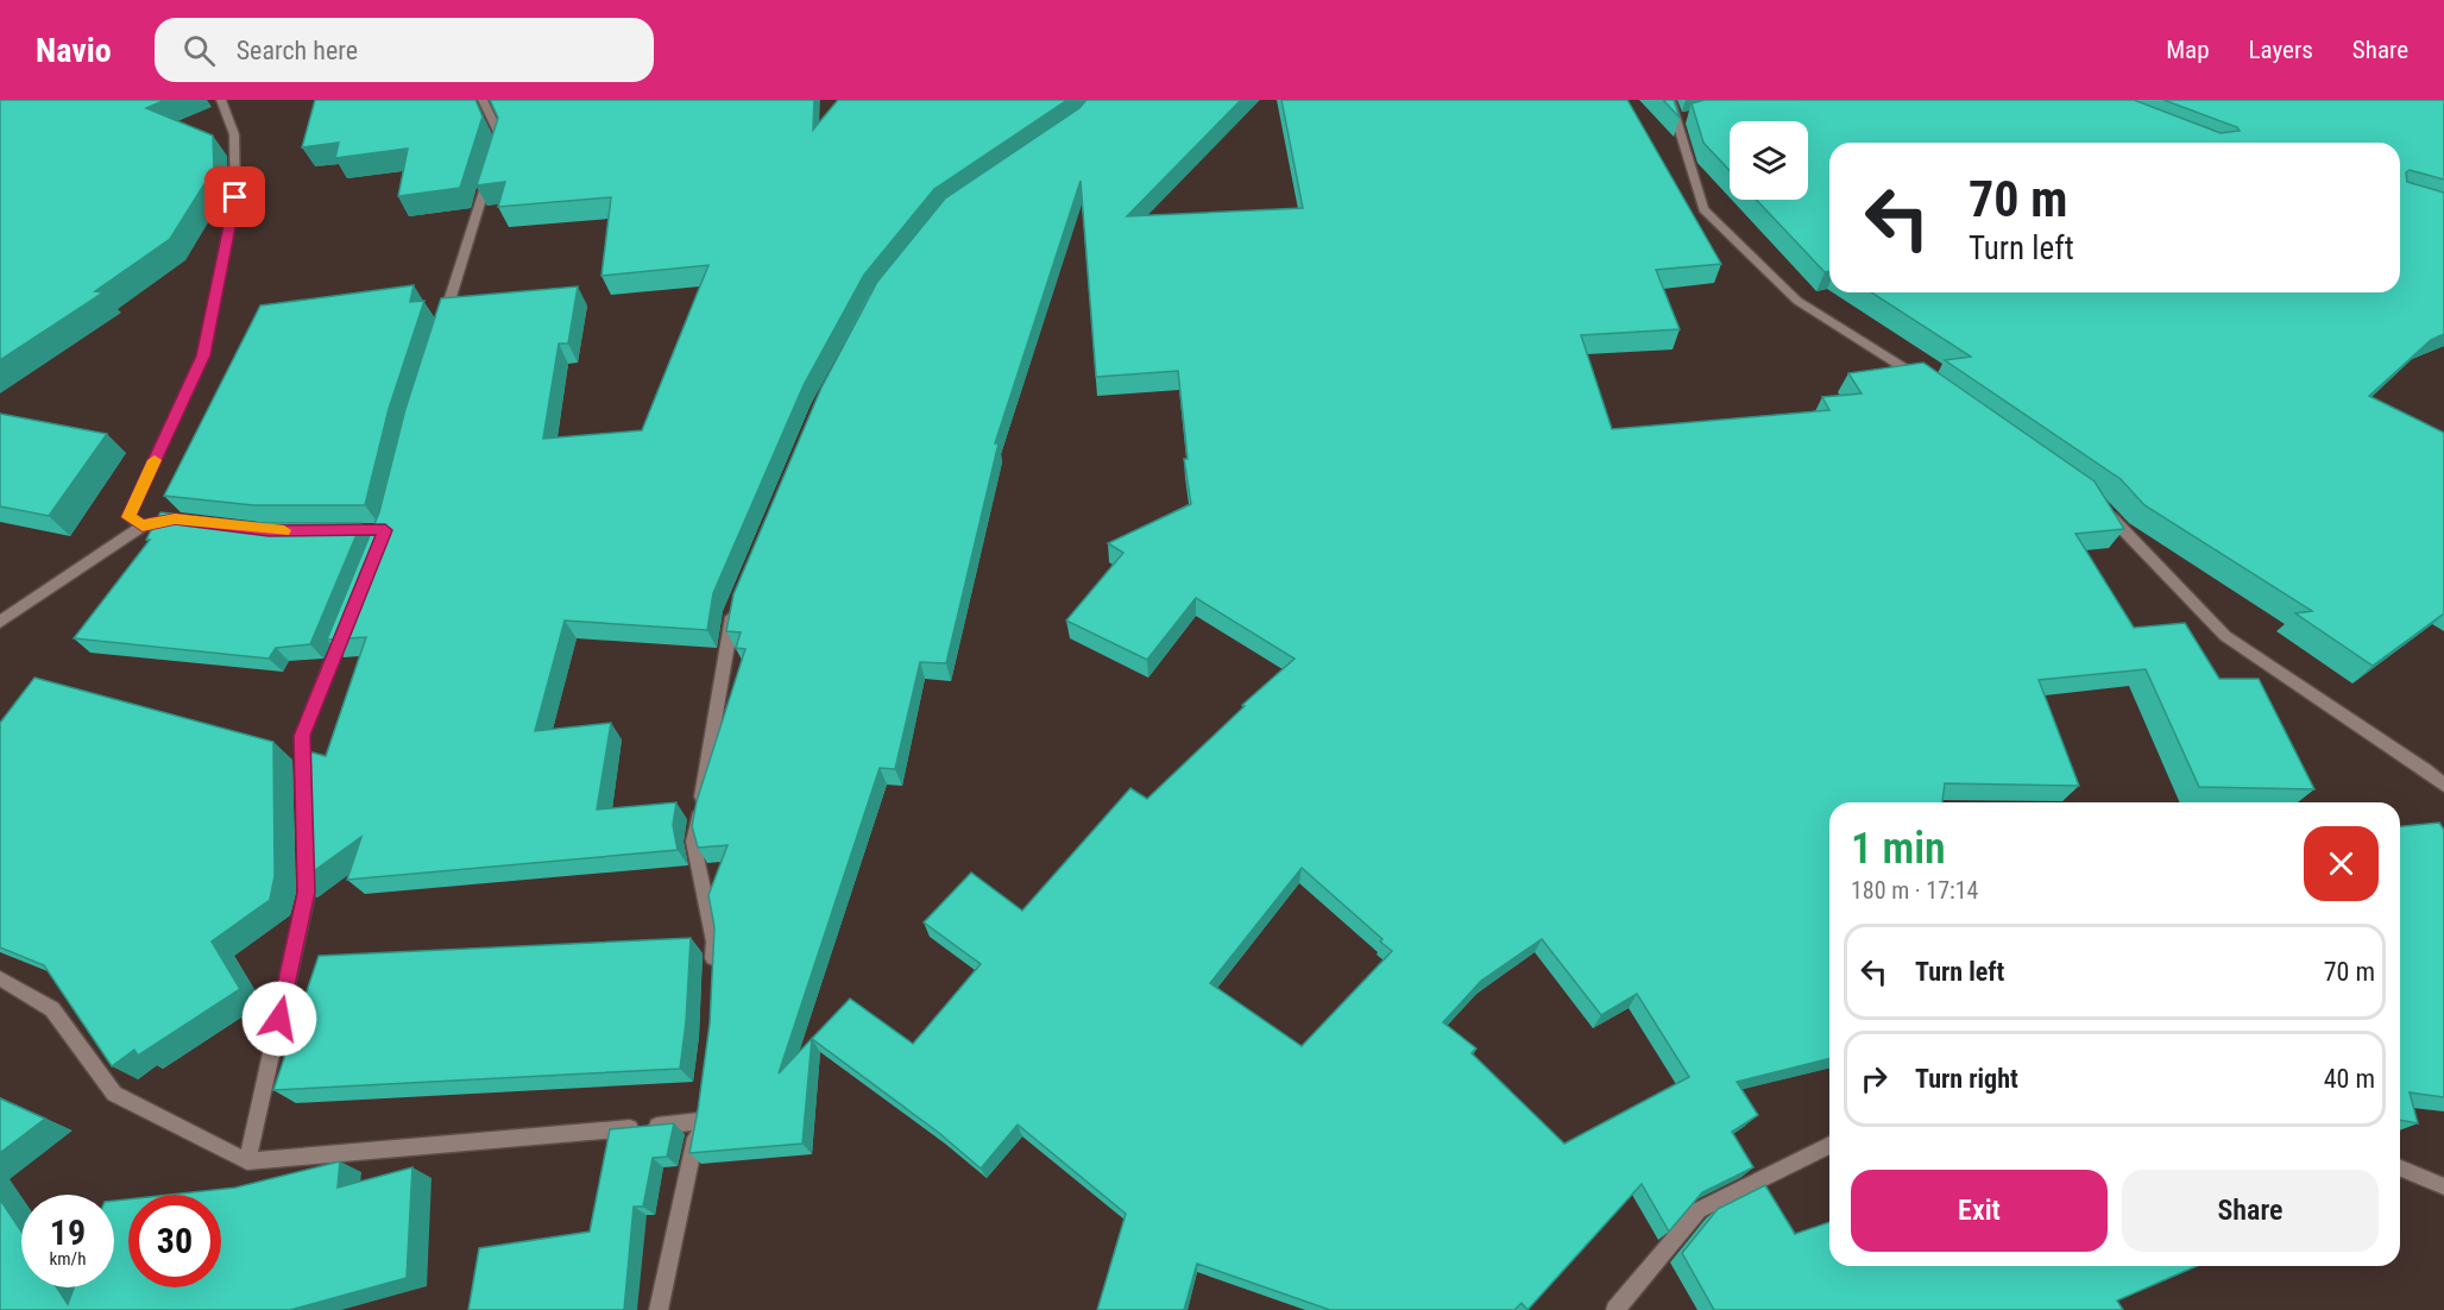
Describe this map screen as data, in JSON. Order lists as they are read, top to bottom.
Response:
{
  "page": {
    "header": "Navio",
    "search": "Search here",
    "nav": ["Map", "Layers", "Share"],
    "turn": ["70 m", "Turn left"],
    "heading": ["1 min", "180 m · 17:14"],
    "list": [
      {
        "name": "Turn left",
        "value": "70 m"
      },
      {
        "name": "Turn right",
        "value": "40 m"
      }
    ],
    "buttons": ["Exit", "Share"],
    "speed": "19 km/h",
    "limit": "30"
  }
}
